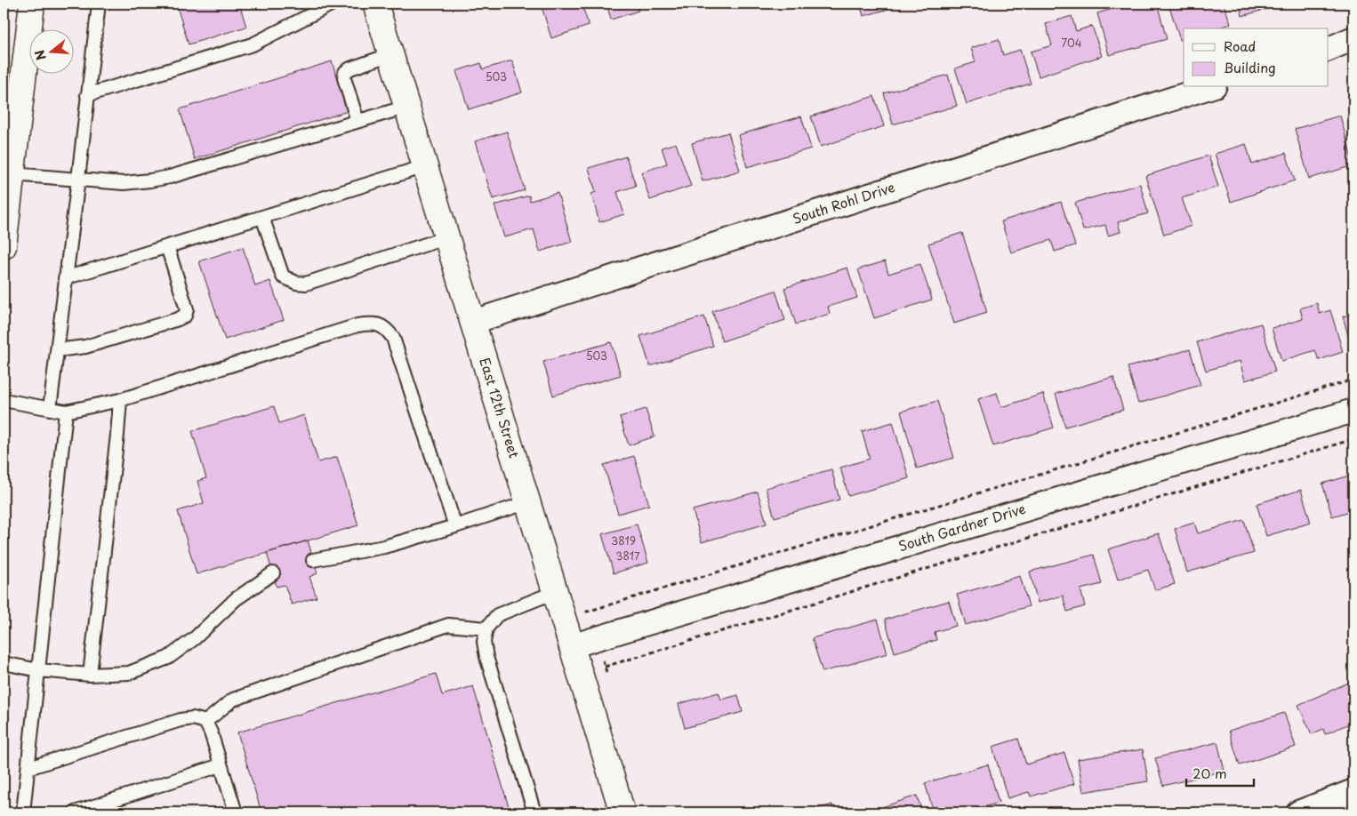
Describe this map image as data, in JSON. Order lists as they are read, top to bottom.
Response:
{
  "streets": {
    "street": ["South Rohl Drive", "East 12th Street", "South Gardner Drive"]
  },
  "crossings": [
    ["South Rohl Drive", "East 12th Street"],
    ["East 12th Street", "South Gardner Drive"]
  ],
  "house_numbers": [
    "704",
    "503",
    "503",
    "3819",
    "3817"
  ],
  "legend": ["Road", "Building"],
  "scale_bar": "20 m",
  "north": "left"
}
